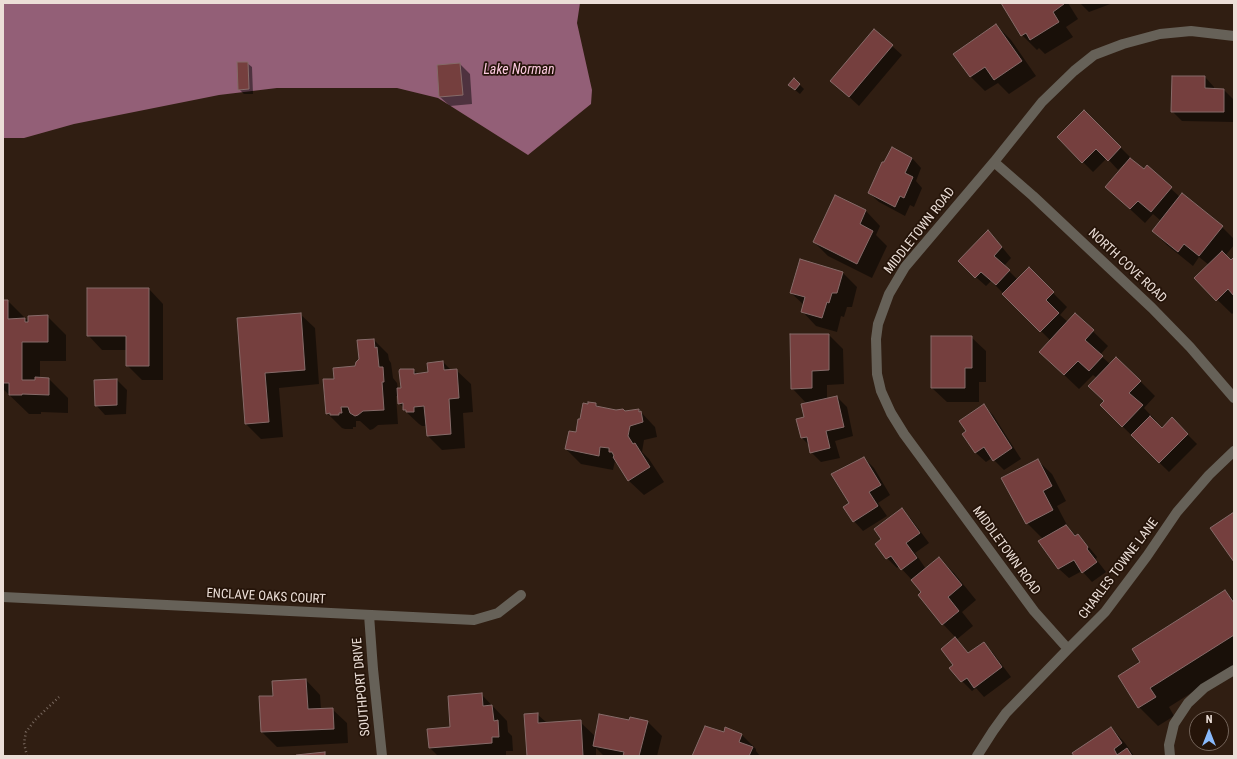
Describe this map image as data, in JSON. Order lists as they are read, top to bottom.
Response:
{
  "streets": {
    "street": [
      "MIDDLETOWN ROAD",
      "NORTH COVE ROAD",
      "CHARLES TOWNE LANE",
      "ENCLAVE OAKS COURT",
      "SOUTHPORT DRIVE"
    ]
  },
  "crossings": [
    ["MIDDLETOWN ROAD", "NORTH COVE ROAD"],
    ["MIDDLETOWN ROAD", "CHARLES TOWNE LANE"],
    ["ENCLAVE OAKS COURT", "SOUTHPORT DRIVE"]
  ],
  "water": ["Lake Norman"],
  "north": "top"
}
